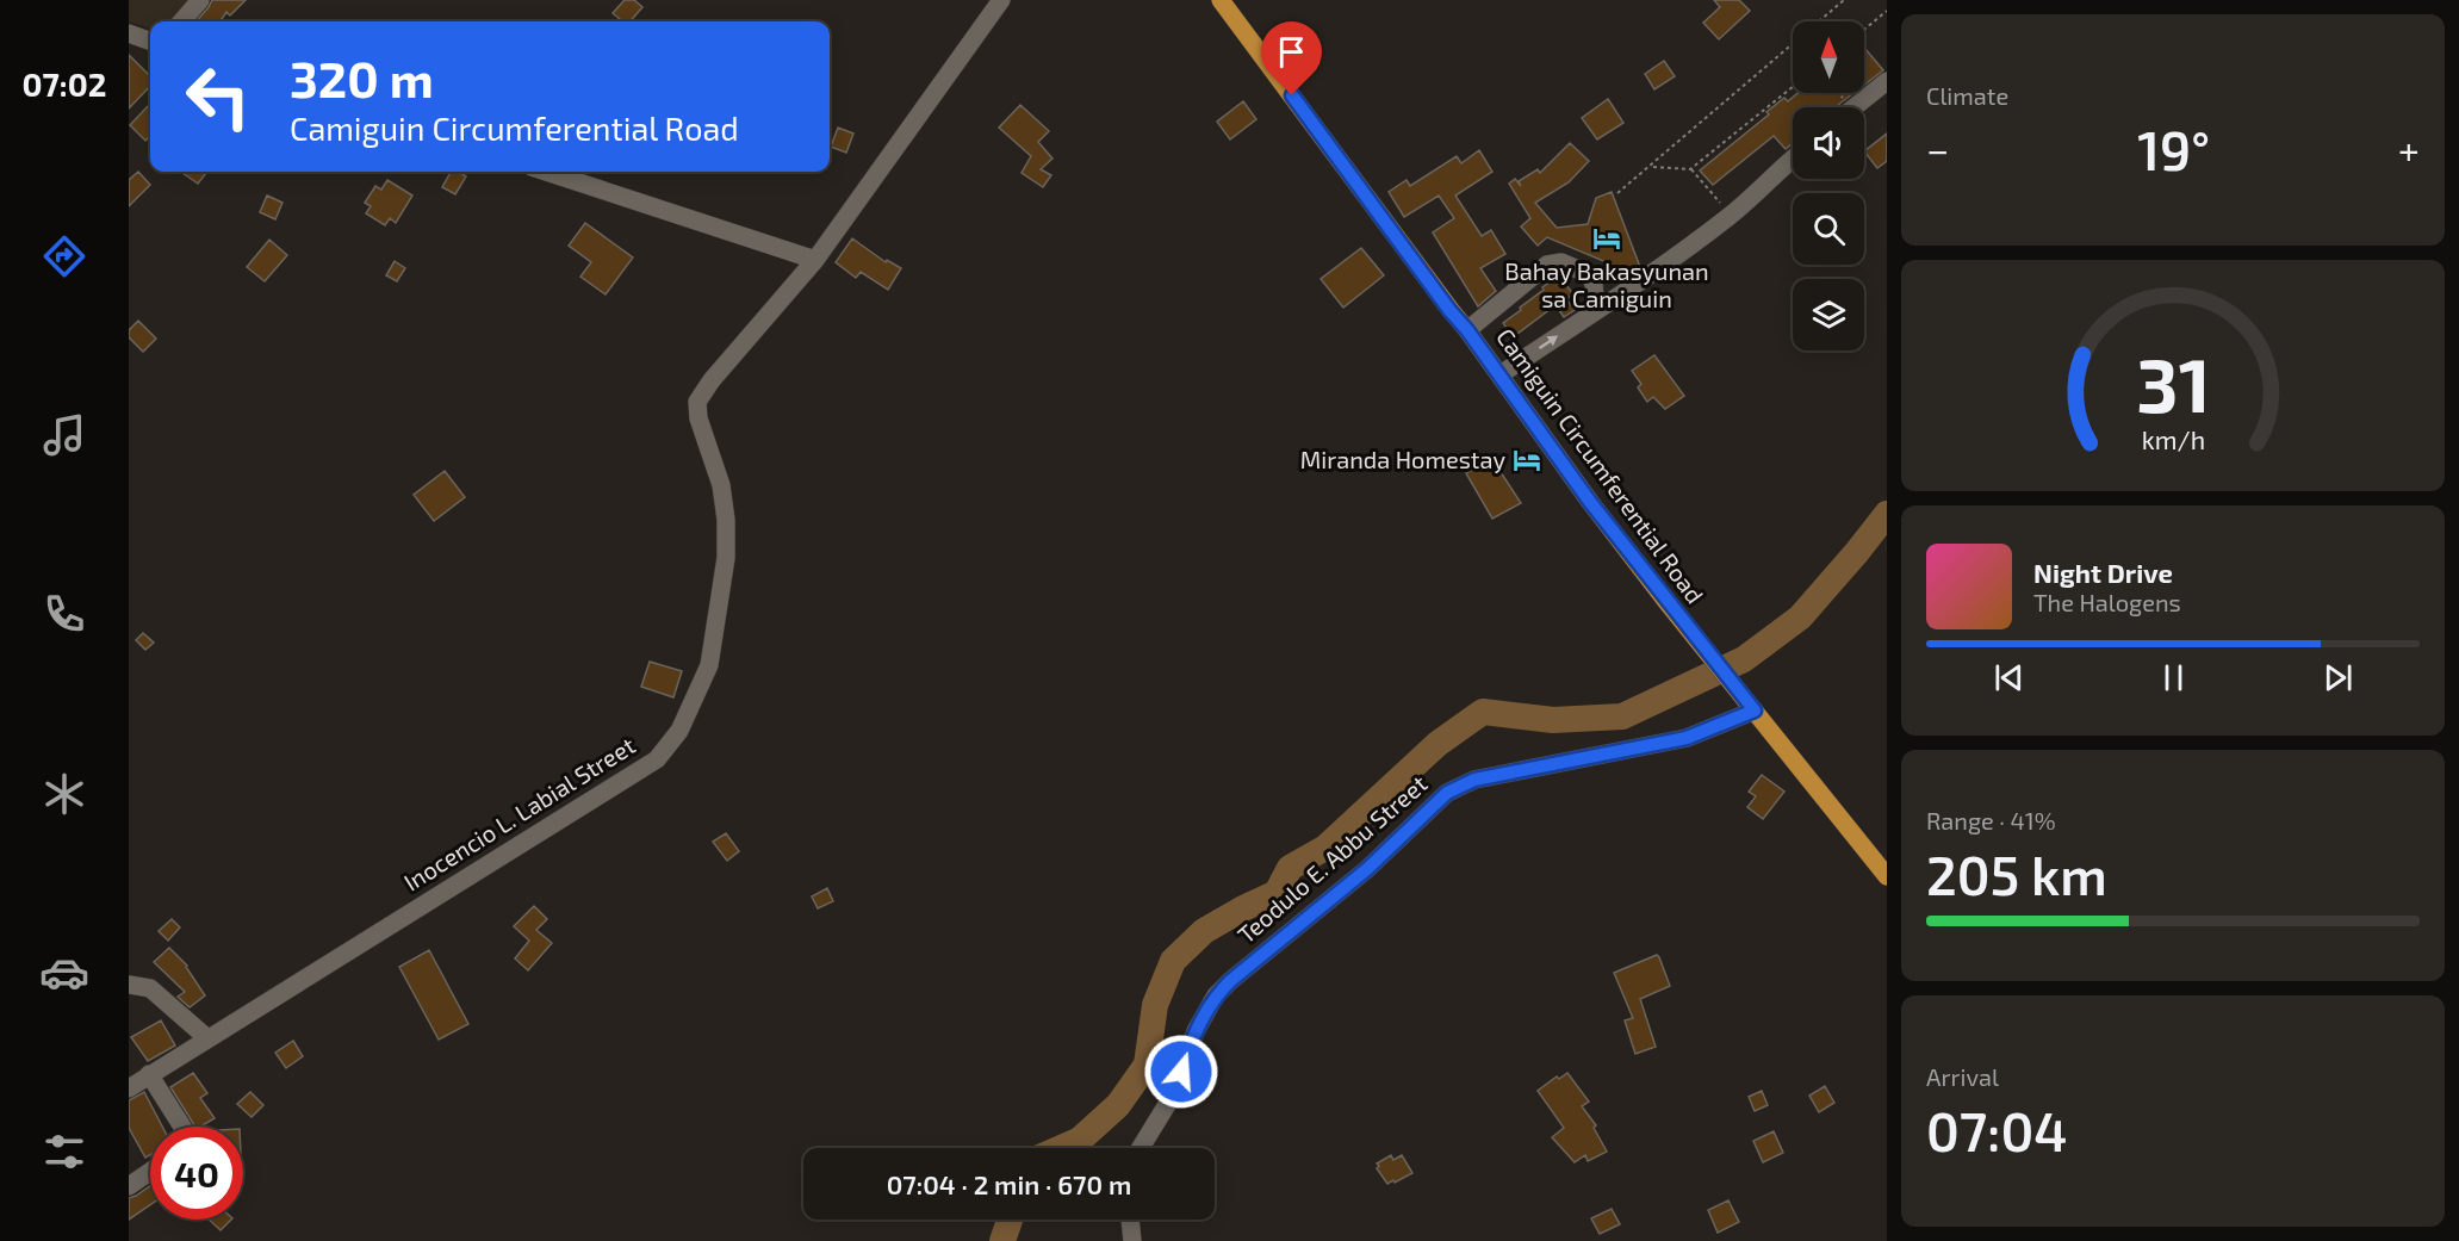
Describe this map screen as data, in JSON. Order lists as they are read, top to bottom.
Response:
{
  "streets": {
    "main road": ["Camiguin Circumferential Road"],
    "street": ["Inocencio L. Labial Street", "Teodulo E. Abbu Street"]
  },
  "crossings": [
    ["Camiguin Circumferential Road", "Teodulo E. Abbu Street"]
  ],
  "places": {
    "hotel": ["Bahay Bakasyunan sa Camiguin", "Miranda Homestay"]
  },
  "north": "top",
  "page": {
    "tabs": "07:02",
    "tile": [
      "Climate",
      ["Range · 41%", "205 km"],
      ["Arrival", "07:04"]
    ],
    "turn": ["320 m", "Camiguin Circumferential Road"],
    "heat": ["−", "19°", "+"],
    "song": ["Night Drive", "The Halogens"],
    "limit": "40",
    "trip": "07:04 · 2 min · 670 m",
    "gauge": ["31", "km/h"]
  }
}
